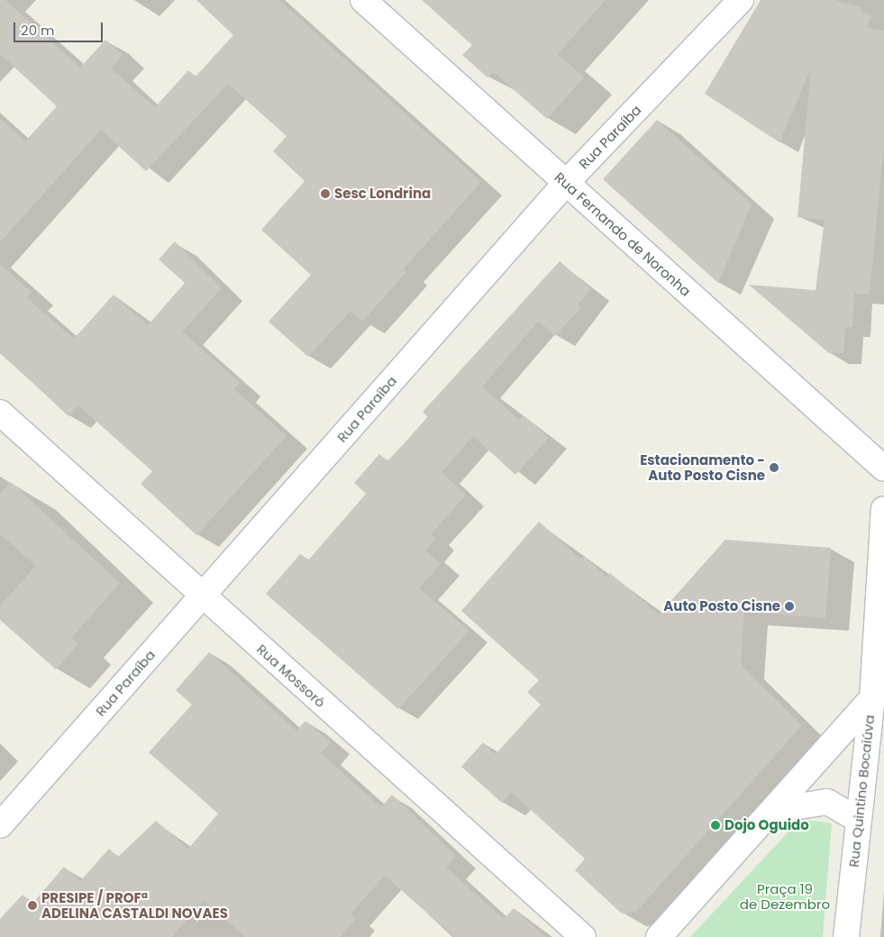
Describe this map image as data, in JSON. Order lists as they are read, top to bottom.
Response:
{
  "streets": {
    "street": [
      "Rua Paraíba",
      "Rua Fernando de Noronha",
      "Rua Mossoró",
      "Rua Quintino Bocaiúva"
    ]
  },
  "crossings": [
    ["Rua Paraíba", "Rua Fernando de Noronha"],
    ["Rua Paraíba", "Rua Mossoró"]
  ],
  "parks": ["Praça 19 de Dezembro"],
  "places": [
    "Sesc Londrina",
    "Estacionamento - Auto Posto Cisne",
    "Auto Posto Cisne",
    "Dojo Oguido",
    "PRESIPE / PROFª ADELINA CASTALDI NOVAES"
  ],
  "scale_bar": "20 m"
}
